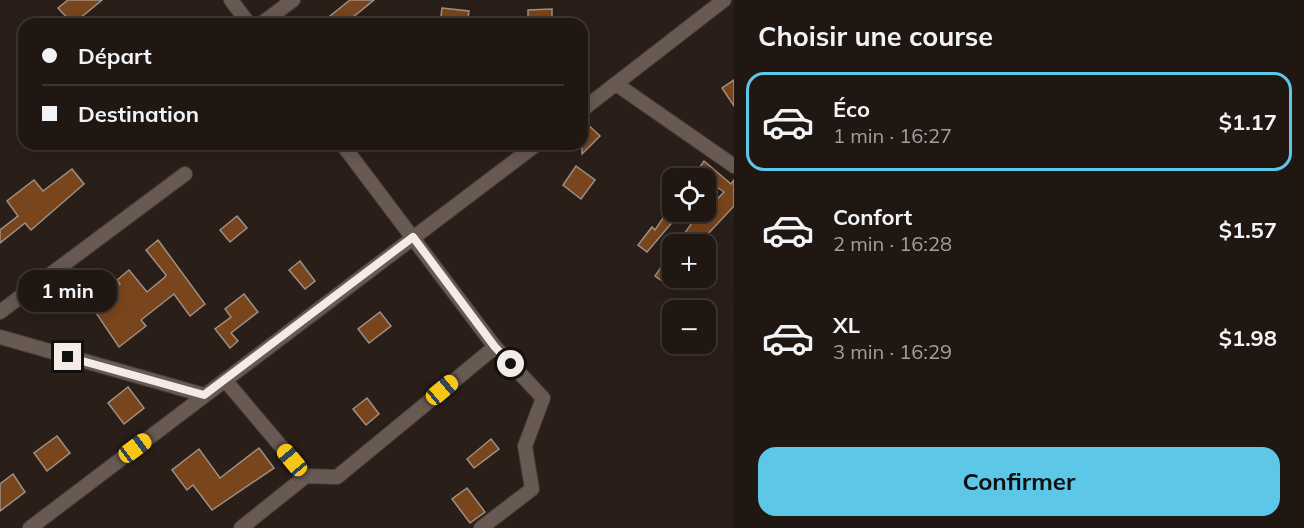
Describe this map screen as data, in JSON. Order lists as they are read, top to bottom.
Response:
{
  "page": {
    "heading": "Choisir une course",
    "banner": ["Départ", "Destination"],
    "list": [
      {
        "name": "Éco",
        "note": "1 min · 16:27",
        "value": "$1.17"
      },
      {
        "name": "Confort",
        "note": "2 min · 16:28",
        "value": "$1.57"
      },
      {
        "name": "XL",
        "note": "3 min · 16:29",
        "value": "$1.98"
      }
    ],
    "map_buttons": ["+", "−"],
    "bubble": "1 min",
    "buttons": "Confirmer"
  }
}
